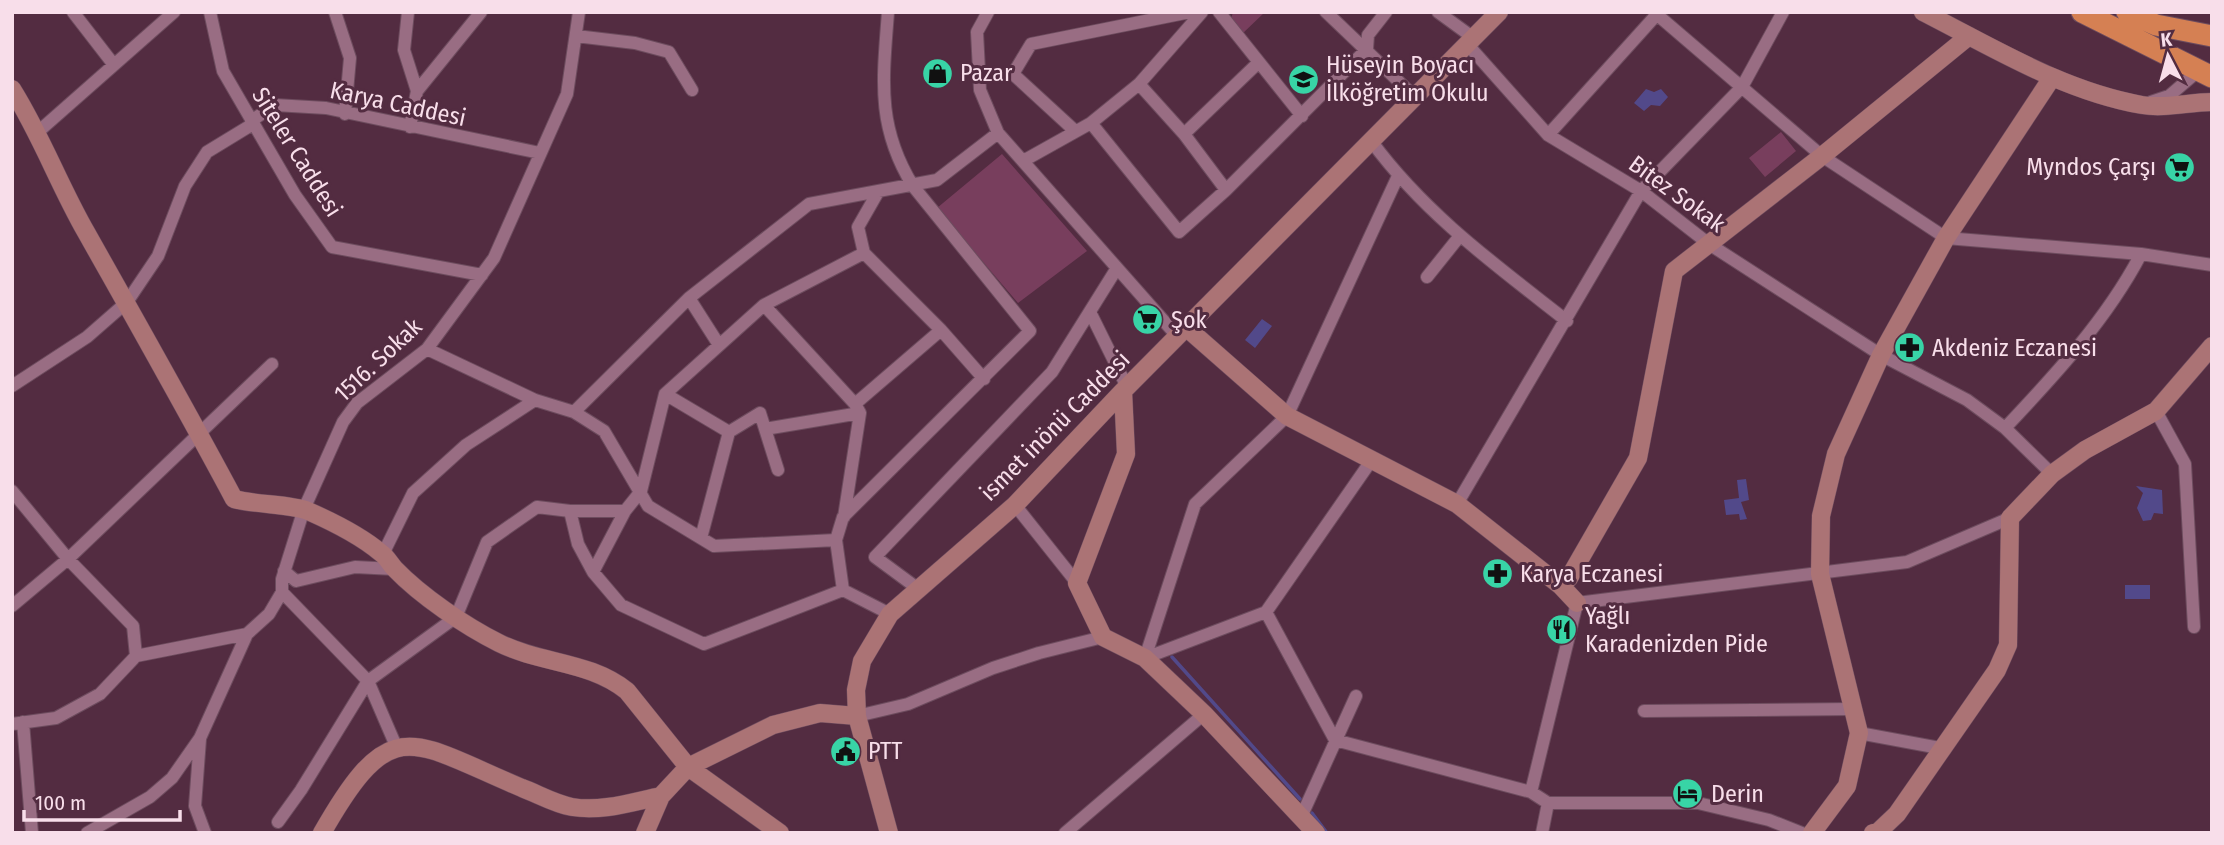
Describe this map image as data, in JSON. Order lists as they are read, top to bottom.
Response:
{
  "streets": {
    "street": [
      "Karya Caddesi",
      "Siteler Caddesi",
      "Bitez Sokak",
      "1516. Sokak",
      "ismet inönü Caddesi"
    ]
  },
  "crossings": [
    ["Karya Caddesi", "Siteler Caddesi"],
    ["Karya Caddesi", "1516. Sokak"],
    ["Siteler Caddesi", "1516. Sokak"],
    ["Bitez Sokak", "ismet inönü Caddesi"]
  ],
  "places": {
    "shop": ["Pazar"],
    "school or university": ["Hüseyin Boyacı İlköğretim Okulu"],
    "supermarket": ["Myndos Çarşı", "Şok"],
    "pharmacy": ["Akdeniz Eczanesi", "Karya Eczanesi"],
    "restaurant": ["Yağlı Karadenizden Pide"],
    "public building": ["PTT"],
    "hotel": ["Derin"]
  },
  "scale_bar": "100 m",
  "north": "top"
}
